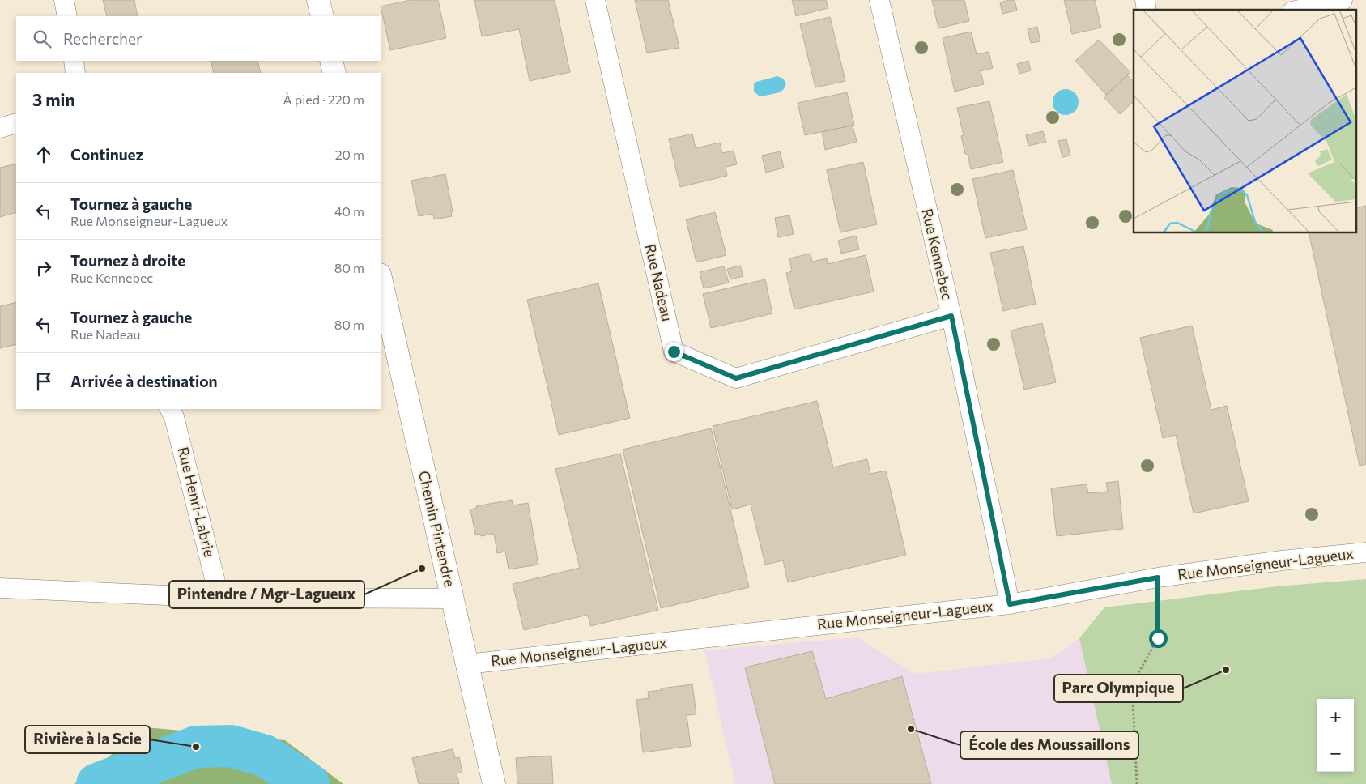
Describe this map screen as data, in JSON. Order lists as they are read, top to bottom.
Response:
{
  "streets": {
    "street": [
      "Rue Kennebec",
      "Rue Nadeau",
      "Rue Henri-Labrie",
      "Chemin Pintendre",
      "Rue Monseigneur-Lagueux"
    ]
  },
  "crossings": [
    ["Rue Kennebec", "Rue Nadeau"],
    ["Rue Kennebec", "Rue Monseigneur-Lagueux"],
    ["Chemin Pintendre", "Rue Monseigneur-Lagueux"]
  ],
  "places": [
    "Pintendre / Mgr-Lagueux",
    "Parc Olympique",
    "École des Moussaillons",
    "Rivière à la Scie"
  ],
  "page": {
    "search": "Rechercher",
    "heading": ["3 min", "À pied · 220 m"],
    "list": [
      ["Continuez", "20 m"],
      ["Tournez à gauche", "Rue Monseigneur-Lagueux", "40 m"],
      ["Tournez à droite", "Rue Kennebec", "80 m"],
      ["Tournez à gauche", "Rue Nadeau", "80 m"],
      "Arrivée à destination"
    ],
    "map_buttons": ["+", "−"]
  }
}
